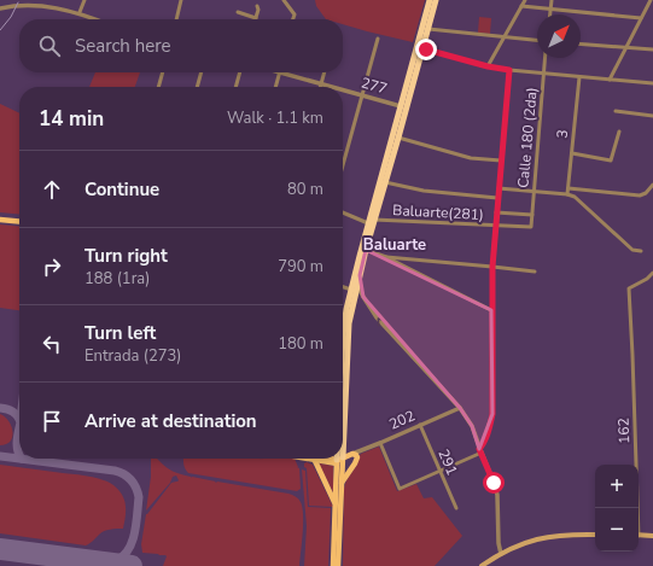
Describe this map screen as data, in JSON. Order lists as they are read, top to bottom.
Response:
{
  "streets": {
    "street": [
      "277",
      "3",
      "Calle 180 (2da)",
      "Baluarte(281)",
      "202",
      "162",
      "291"
    ]
  },
  "crossings": [
    ["Calle 180 (2da)", "Baluarte(281)"],
    ["202", "291"]
  ],
  "districts": ["Baluarte"],
  "north": "top right",
  "page": {
    "search": "Search here",
    "heading": ["14 min", "Walk · 1.1 km"],
    "list": [
      ["Continue", "80 m"],
      ["Turn right", "188 (1ra)", "790 m"],
      ["Turn left", "Entrada (273)", "180 m"],
      "Arrive at destination"
    ],
    "map_buttons": ["+", "−"]
  }
}
